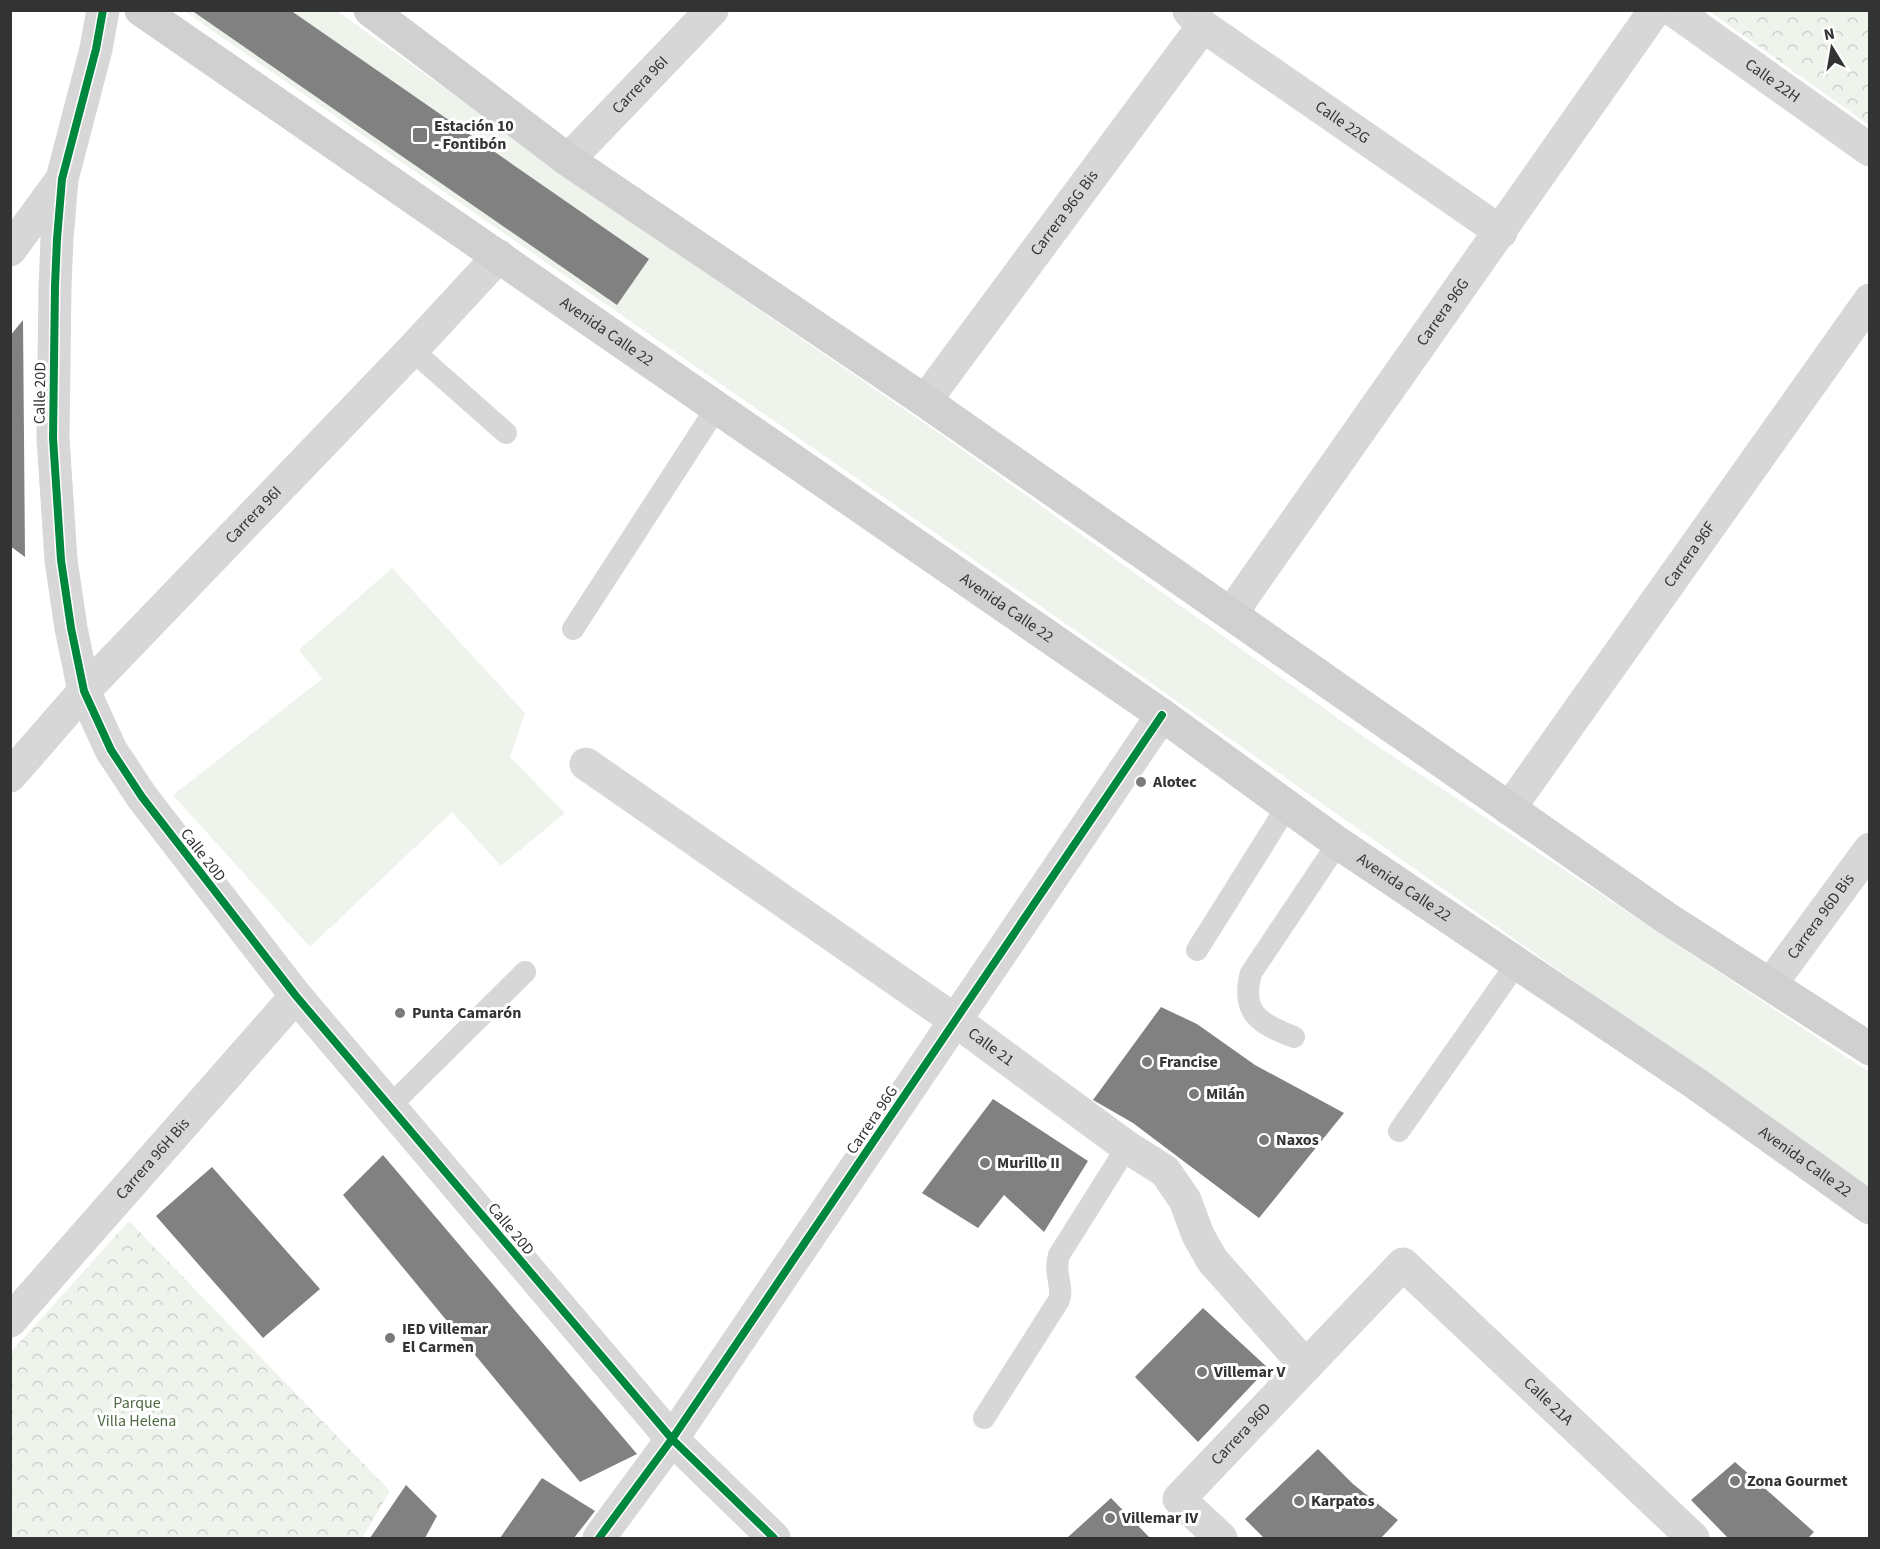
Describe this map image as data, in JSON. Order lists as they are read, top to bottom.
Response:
{
  "streets": {
    "main road": ["Avenida Calle 22"],
    "street": [
      "Calle 22H",
      "Carrera 96I",
      "Calle 22G",
      "Carrera 96G Bis",
      "Carrera 96G",
      "Calle 20D",
      "Carrera 96F",
      "Carrera 96D Bis",
      "Calle 21",
      "Carrera 96H Bis",
      "Calle 21A",
      "Carrera 96D"
    ]
  },
  "crossings": [
    ["Carrera 96I", "Avenida Calle 22"],
    ["Carrera 96I", "Calle 20D"],
    ["Calle 22G", "Carrera 96G Bis"],
    ["Calle 22G", "Carrera 96G"],
    ["Carrera 96G", "Avenida Calle 22"],
    ["Carrera 96G", "Calle 20D"],
    ["Carrera 96G", "Calle 21"],
    ["Calle 20D", "Carrera 96H Bis"],
    ["Calle 21", "Carrera 96D"],
    ["Calle 21A", "Carrera 96D"]
  ],
  "parks": ["Parque Villa Helena"],
  "places": {
    "transit": ["Estación 10 - Fontibón"],
    "other": [
      "Alotec",
      "Punta Camarón",
      "Francise",
      "Milán",
      "Naxos",
      "Murillo II",
      "IED Villemar El Carmen",
      "Villemar V",
      "Zona Gourmet",
      "Karpatos",
      "Villemar IV"
    ]
  },
  "north": "top"
}
